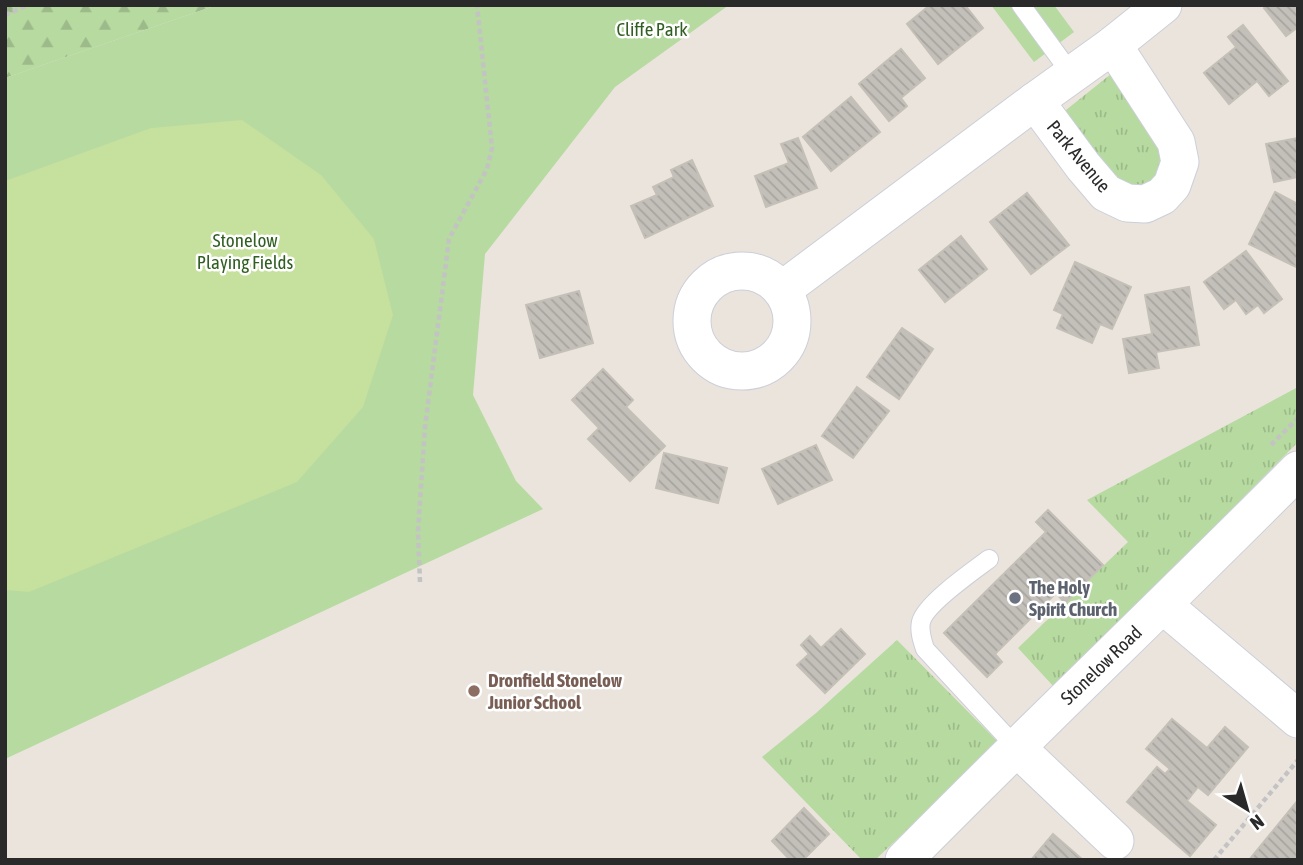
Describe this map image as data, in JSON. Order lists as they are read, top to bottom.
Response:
{
  "streets": {
    "street": ["Park Avenue", "Stonelow Road"]
  },
  "parks": ["Cliffe Park", "Stonelow Playing Fields"],
  "places": ["The Holy Spirit Church", "Dronfield Stonelow Junior School"],
  "north": "bottom right"
}
